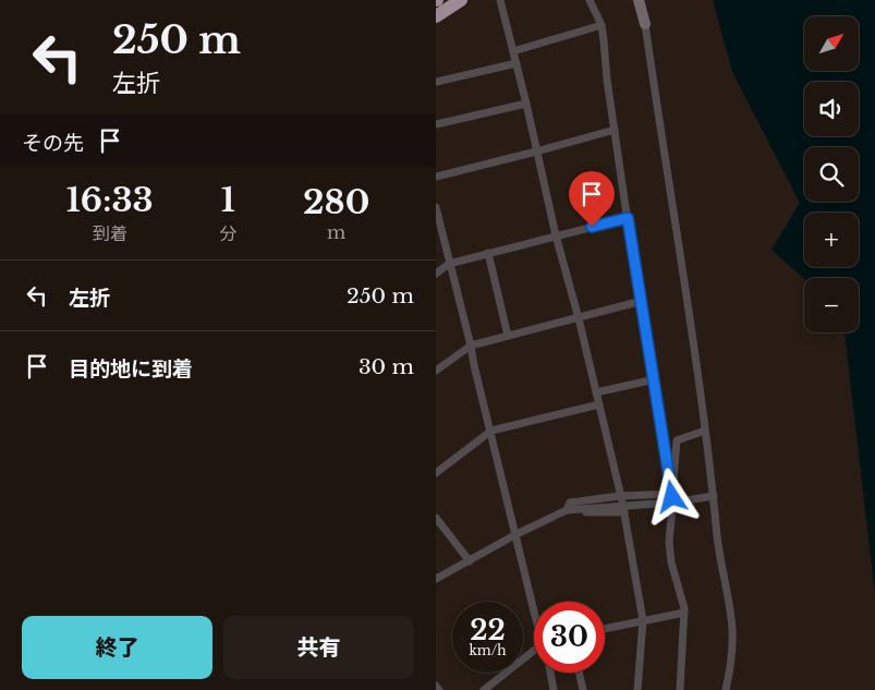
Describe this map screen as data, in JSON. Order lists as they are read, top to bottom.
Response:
{
  "north": "top right",
  "page": {
    "turn": ["250 m", "左折"],
    "map_buttons": ["+", "−"],
    "then": "その先",
    "eta": [
      "16:33",
      "到着",
      "1",
      "分",
      "280",
      "m"
    ],
    "list": [
      {
        "name": "左折",
        "value": "250 m"
      },
      {
        "name": "目的地に到着",
        "value": "30 m"
      }
    ],
    "speed": "22 km/h",
    "limit": "30",
    "buttons": ["終了", "共有"]
  }
}
